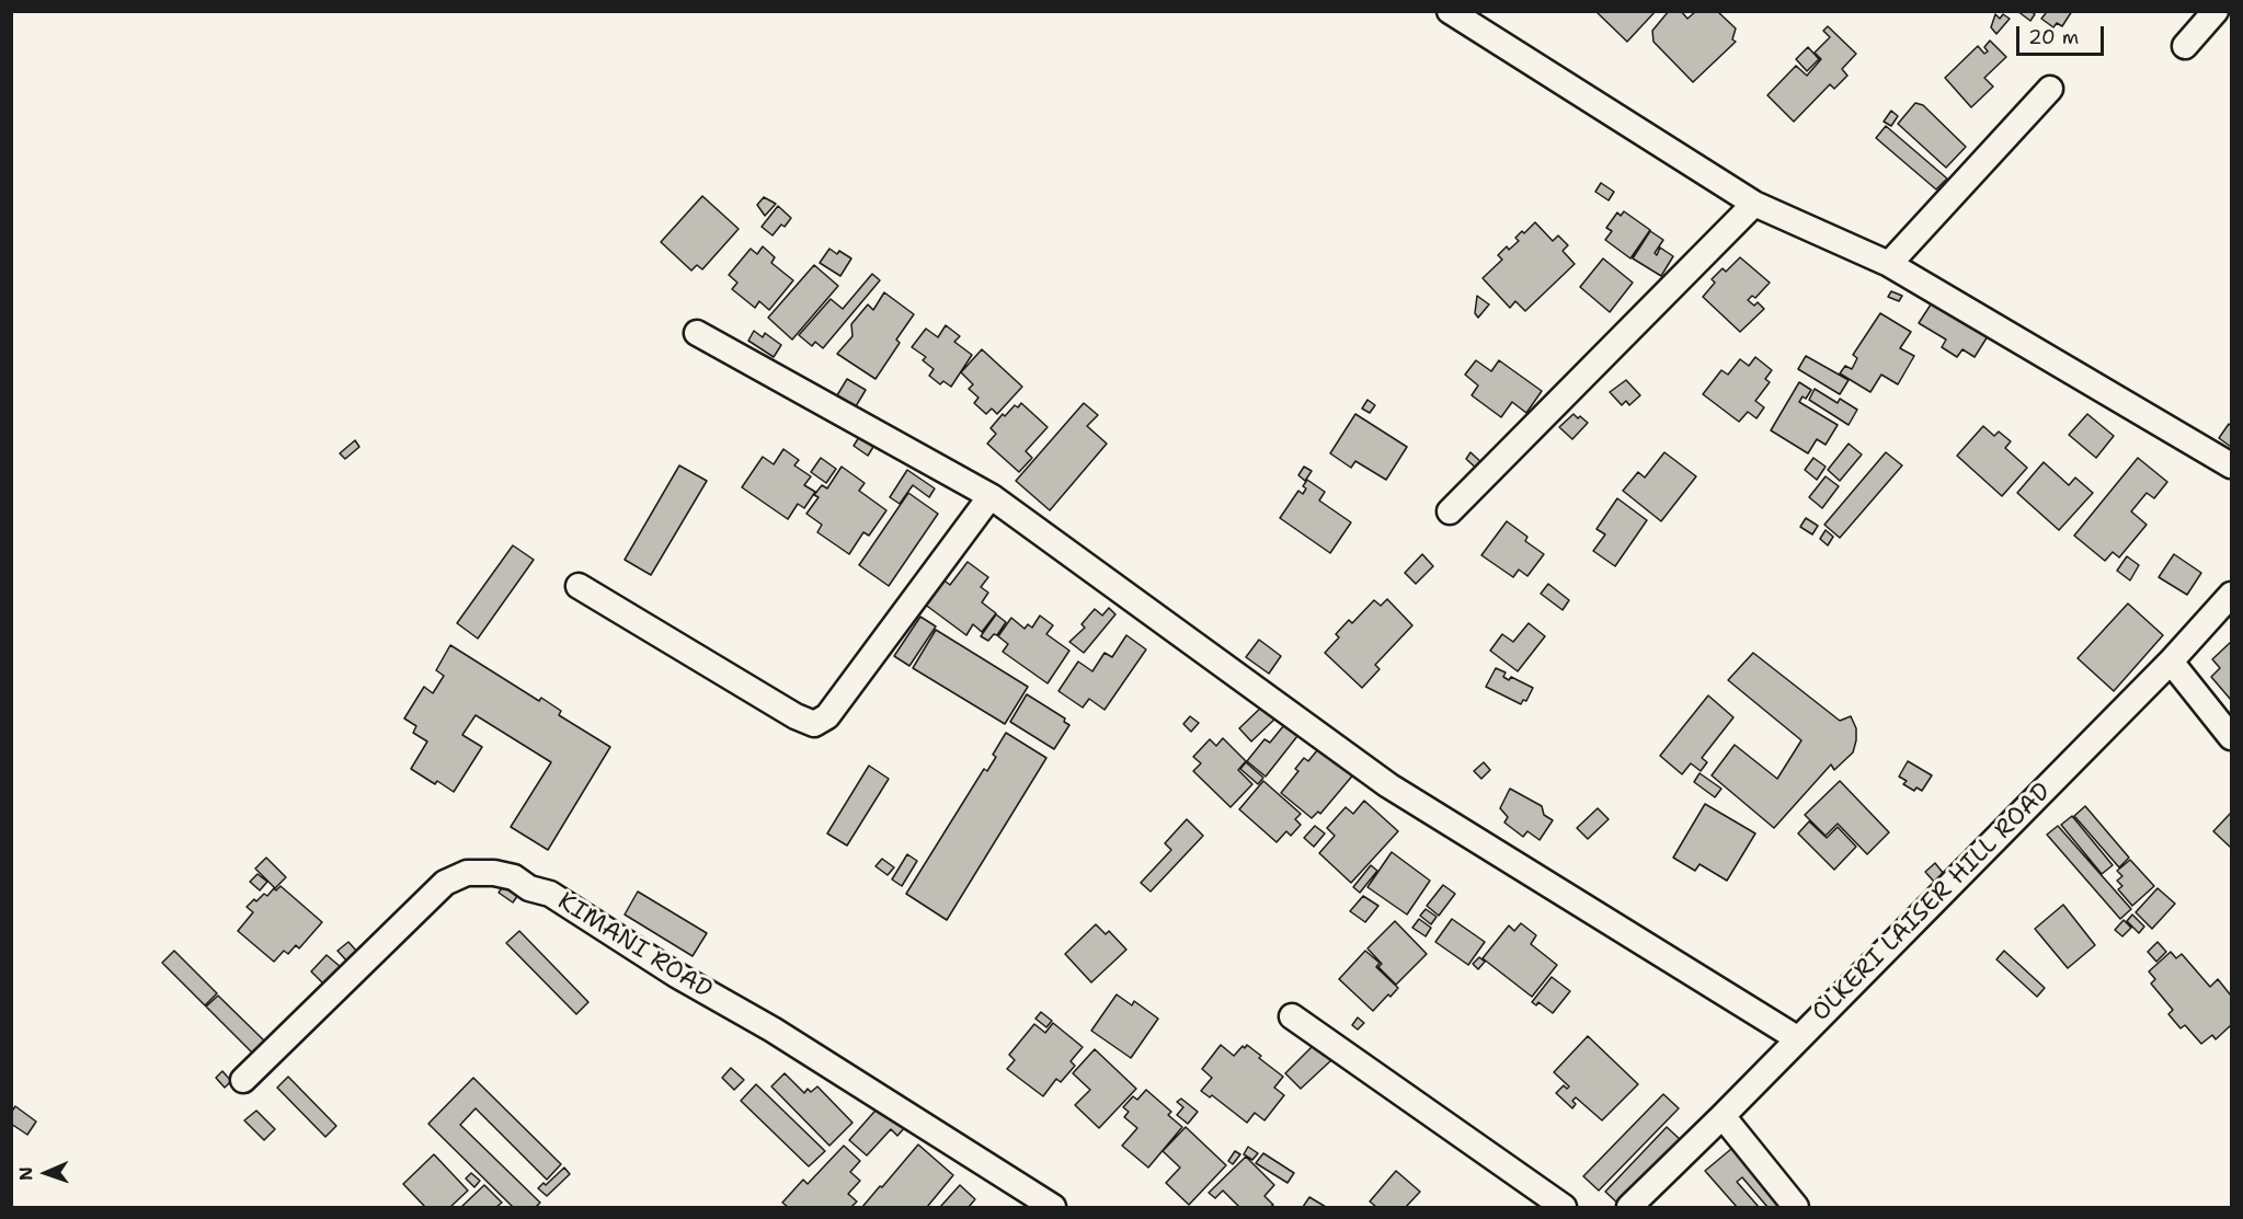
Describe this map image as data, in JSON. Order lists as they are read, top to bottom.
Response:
{
  "streets": {
    "street": ["OLKERI LAISER HILL ROAD", "KIMANI ROAD"]
  },
  "scale_bar": "20 m",
  "north": "left"
}
